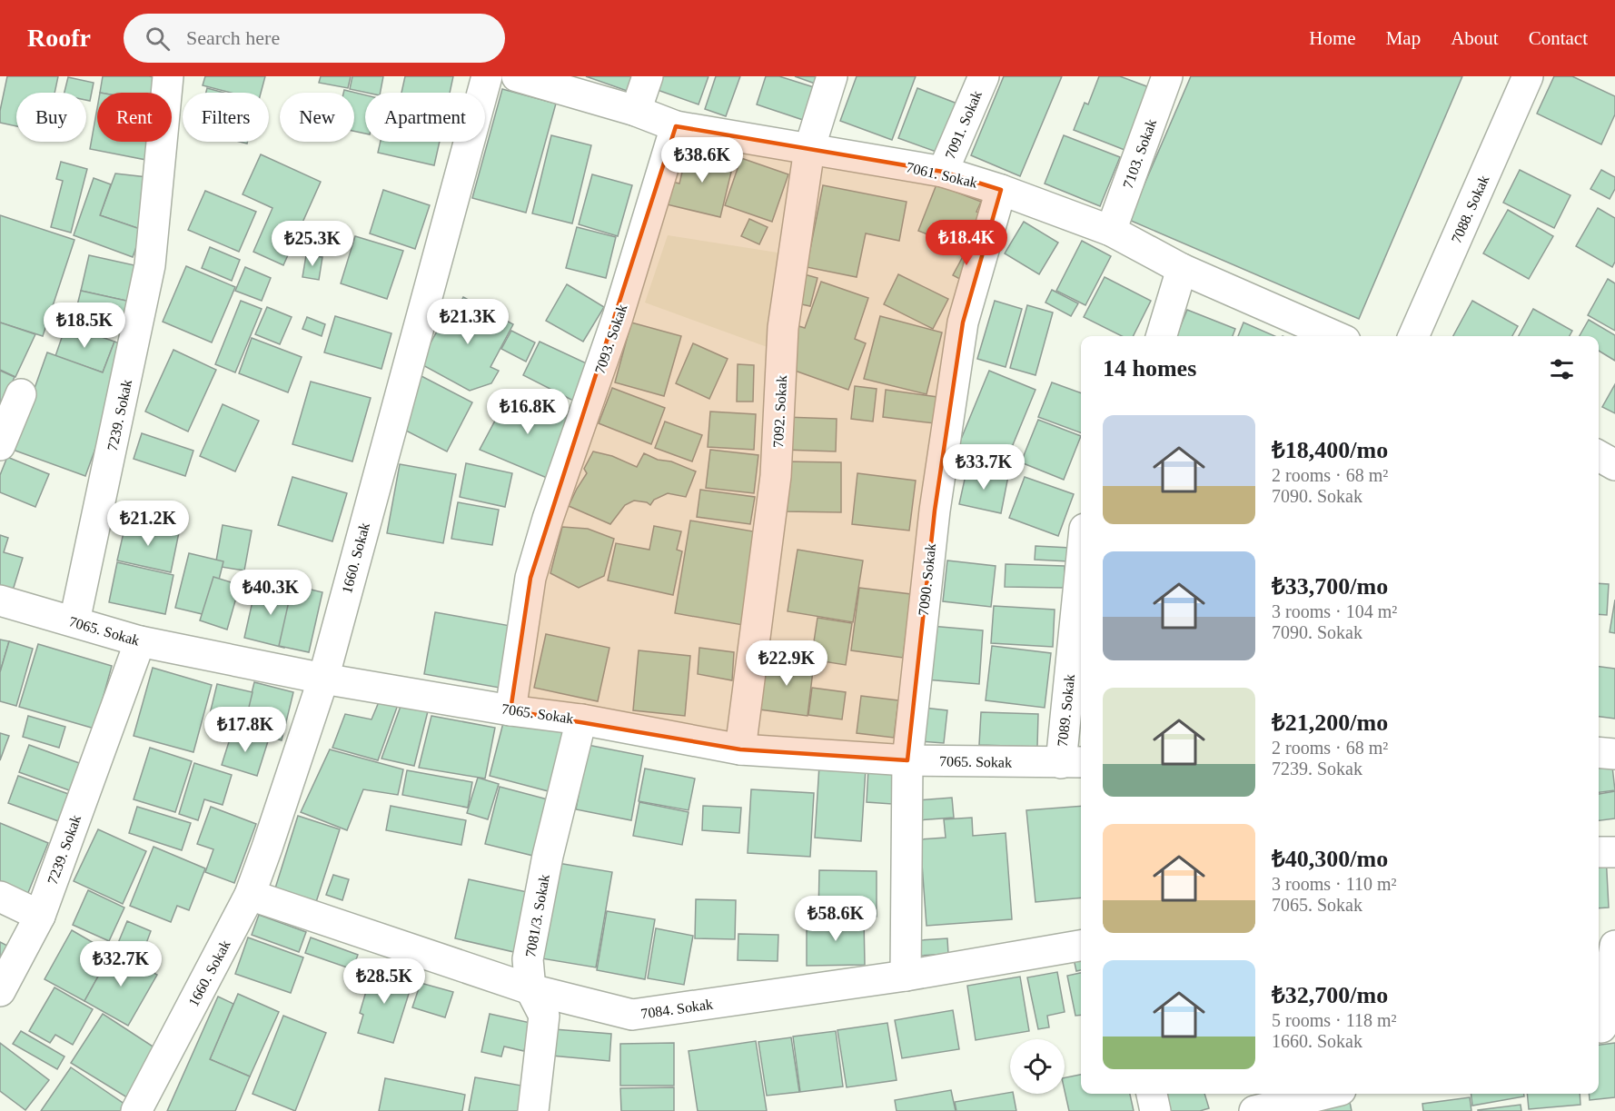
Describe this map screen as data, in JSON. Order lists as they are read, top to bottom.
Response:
{
  "streets": {
    "street": [
      "7091. Sokak",
      "7103. Sokak",
      "7061. Sokak",
      "7088. Sokak",
      "7093. Sokak",
      "7092. Sokak",
      "7239. Sokak",
      "1660. Sokak",
      "7090. Sokak",
      "7065. Sokak",
      "7089. Sokak",
      "7081/3. Sokak",
      "7084. Sokak"
    ]
  },
  "crossings": [
    ["7091. Sokak", "7061. Sokak"],
    ["7103. Sokak", "7061. Sokak"],
    ["7061. Sokak", "7093. Sokak"],
    ["7061. Sokak", "7092. Sokak"],
    ["7061. Sokak", "7090. Sokak"],
    ["7093. Sokak", "7065. Sokak"],
    ["7092. Sokak", "7065. Sokak"],
    ["7239. Sokak", "7065. Sokak"],
    ["1660. Sokak", "7065. Sokak"],
    ["1660. Sokak", "7084. Sokak"],
    ["7090. Sokak", "7065. Sokak"],
    ["7090. Sokak", "7084. Sokak"],
    ["7065. Sokak", "7089. Sokak"],
    ["7065. Sokak", "7081/3. Sokak"],
    ["7081/3. Sokak", "7084. Sokak"]
  ],
  "page": {
    "header": "Roofr",
    "search": "Search here",
    "nav": [
      "Home",
      "Map",
      "About",
      "Contact"
    ],
    "chip": [
      "Buy",
      "Rent",
      "Filters",
      "New",
      "Apartment"
    ],
    "price": [
      "₺38.6K",
      "₺18.4K",
      "₺25.3K",
      "₺21.3K",
      "₺18.5K",
      "₺16.8K",
      "₺33.7K",
      "₺21.2K",
      "₺40.3K",
      "₺22.9K",
      "₺17.8K",
      "₺58.6K",
      "₺32.7K",
      "₺28.5K"
    ],
    "heading": "14 homes",
    "list": [
      {
        "name": "₺18,400/mo",
        "note": "2 rooms · 68 m² · 7090. Sokak"
      },
      {
        "name": "₺33,700/mo",
        "note": "3 rooms · 104 m² · 7090. Sokak"
      },
      {
        "name": "₺21,200/mo",
        "note": "2 rooms · 68 m² · 7239. Sokak"
      },
      {
        "name": "₺40,300/mo",
        "note": "3 rooms · 110 m² · 7065. Sokak"
      },
      {
        "name": "₺32,700/mo",
        "note": "5 rooms · 118 m² · 1660. Sokak"
      }
    ]
  }
}
